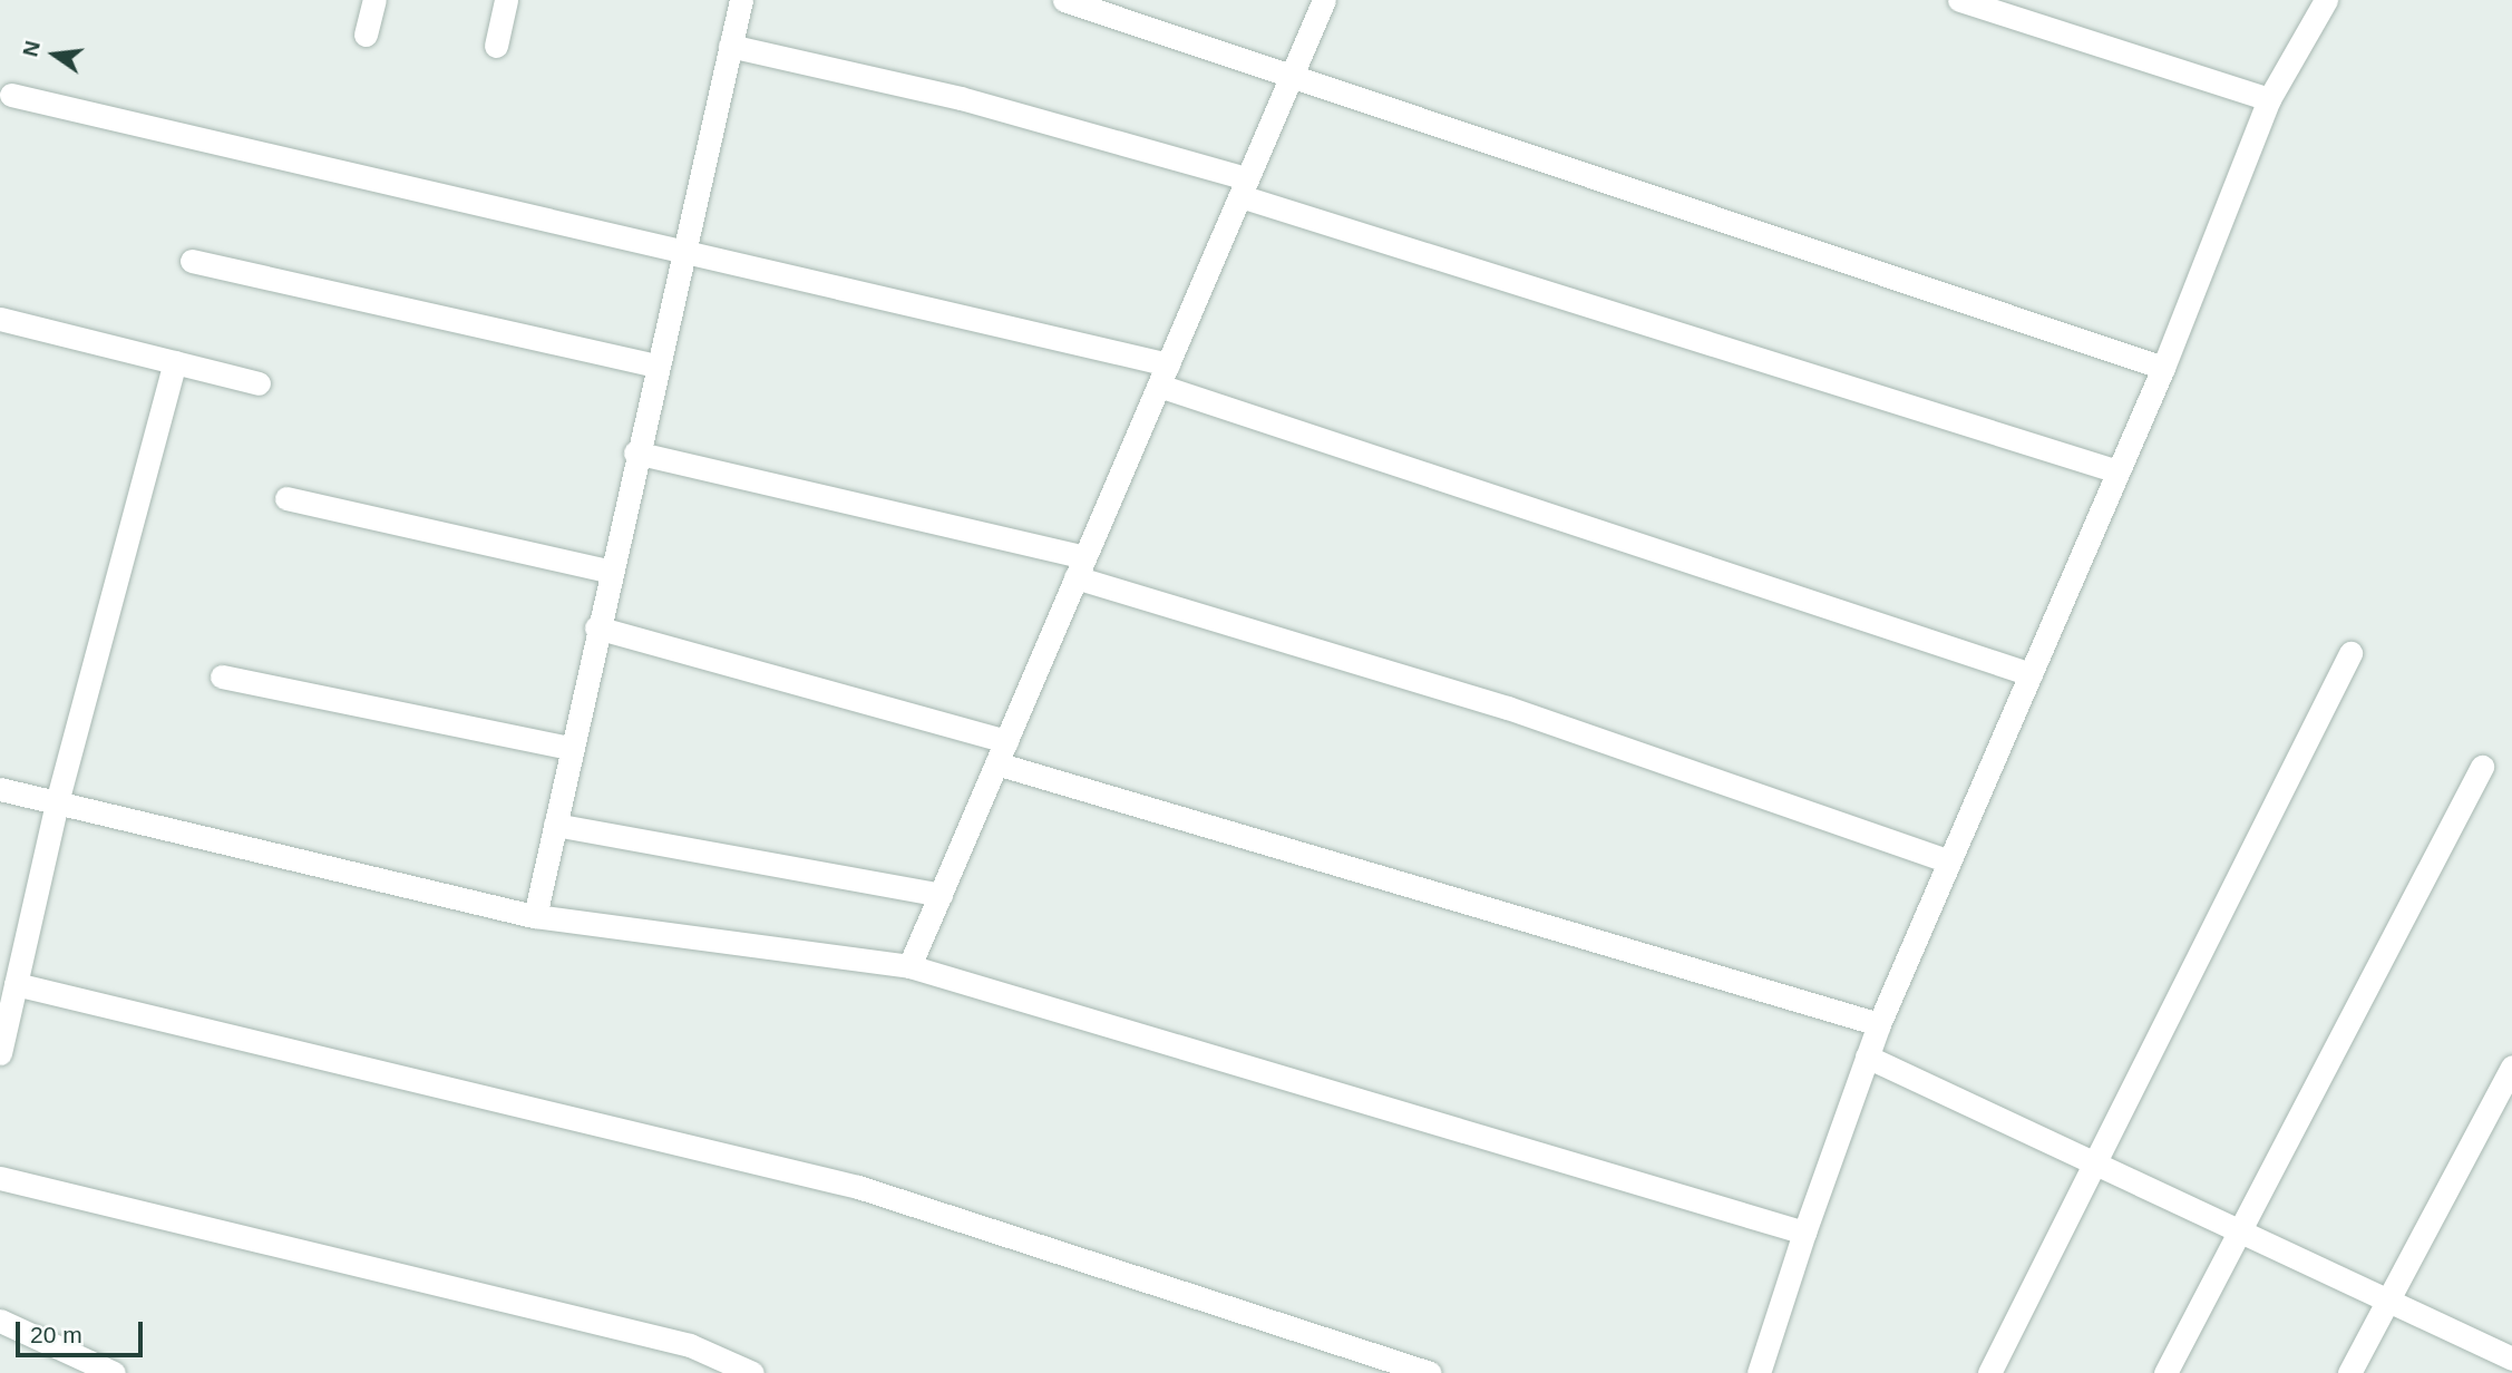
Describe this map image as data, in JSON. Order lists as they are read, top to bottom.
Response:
{
  "scale_bar": "20 m",
  "north": "left"
}
